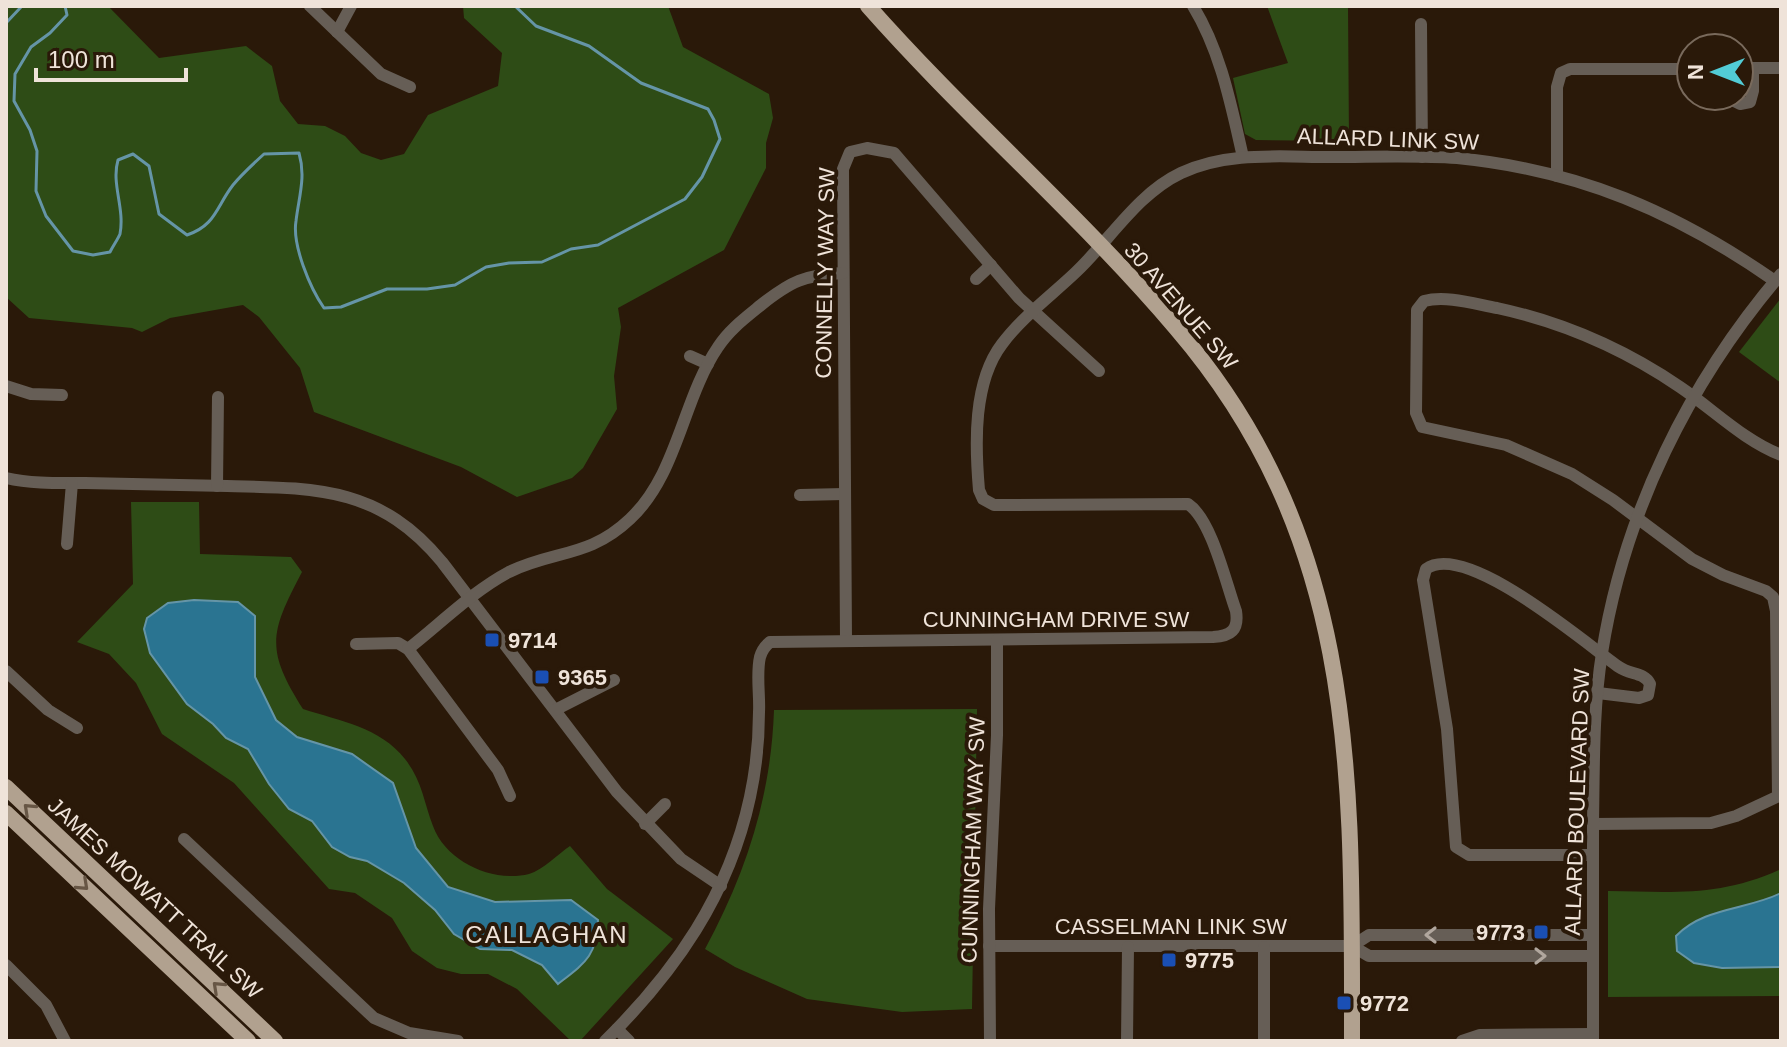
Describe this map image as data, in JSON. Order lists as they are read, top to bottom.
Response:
{
  "streets": {
    "main road": ["30 AVENUE SW", "JAMES MOWATT TRAIL SW"],
    "street": [
      "ALLARD LINK SW",
      "CONNELLY WAY SW",
      "CUNNINGHAM DRIVE SW",
      "ALLARD BOULEVARD SW",
      "CUNNINGHAM WAY SW",
      "CASSELMAN LINK SW"
    ]
  },
  "crossings": [
    ["ALLARD LINK SW", "30 AVENUE SW"],
    ["ALLARD LINK SW", "CUNNINGHAM DRIVE SW"],
    ["ALLARD LINK SW", "ALLARD BOULEVARD SW"],
    ["CONNELLY WAY SW", "CUNNINGHAM DRIVE SW"],
    ["30 AVENUE SW", "CUNNINGHAM DRIVE SW"],
    ["30 AVENUE SW", "CASSELMAN LINK SW"],
    ["CUNNINGHAM DRIVE SW", "CUNNINGHAM WAY SW"],
    ["CUNNINGHAM WAY SW", "CASSELMAN LINK SW"]
  ],
  "districts": ["CALLAGHAN"],
  "places": {
    "transit": [
      "9714",
      "9365",
      "9773",
      "9775",
      "9772"
    ]
  },
  "scale_bar": "100 m",
  "north": "left"
}
